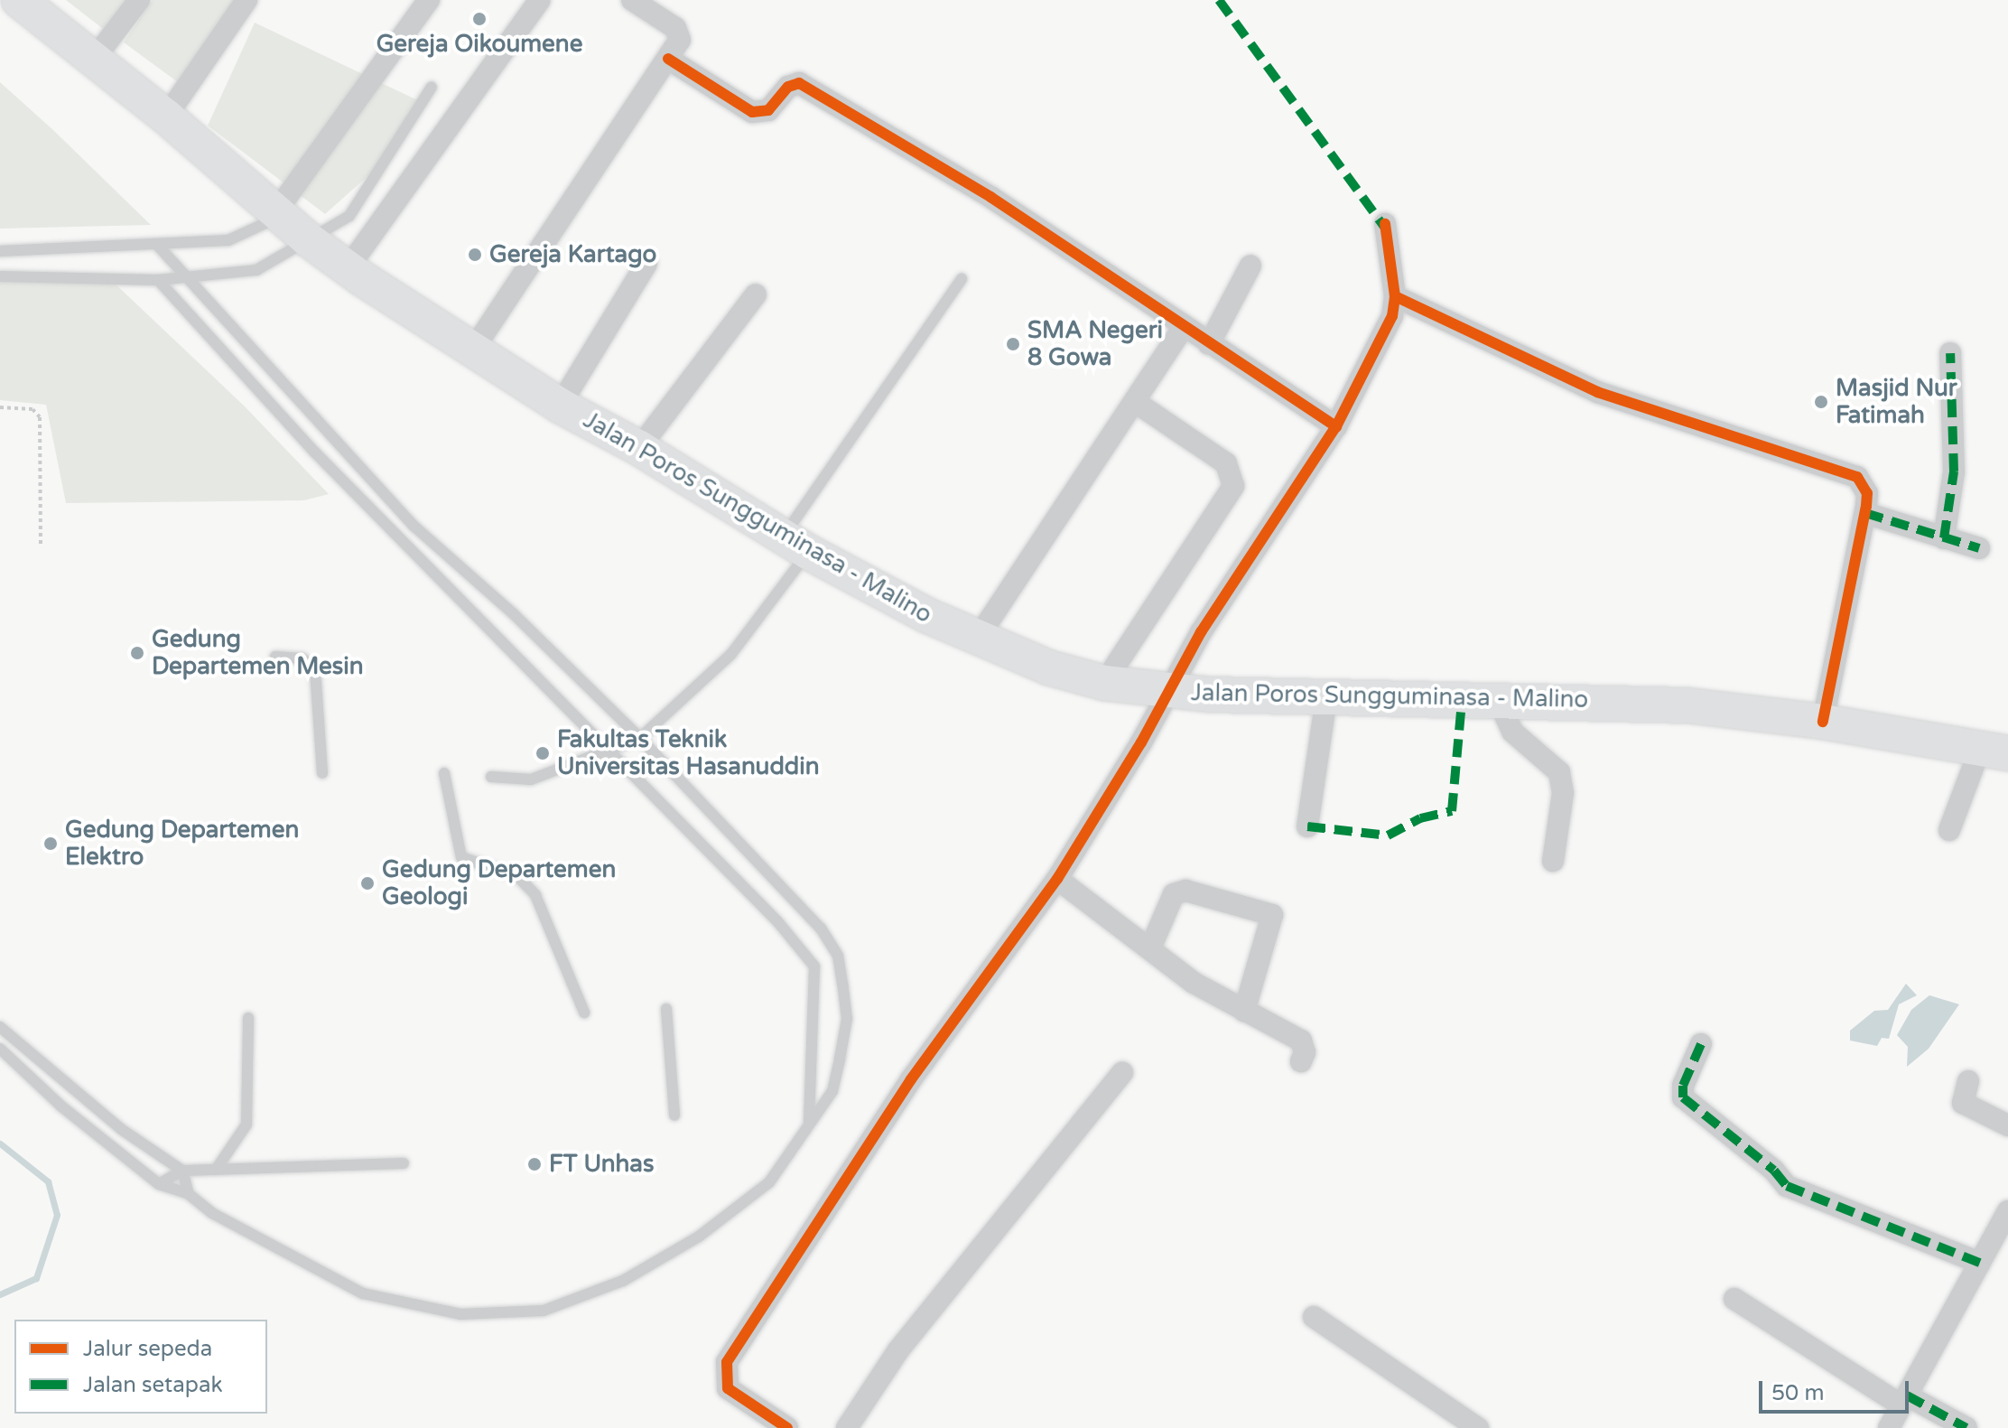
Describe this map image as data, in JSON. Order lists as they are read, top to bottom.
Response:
{
  "streets": {
    "main road": ["Jalan Poros Sungguminasa - Malino"]
  },
  "places": [
    "Gereja Oikoumene",
    "Gereja Kartago",
    "SMA Negeri 8 Gowa",
    "Masjid Nur Fatimah",
    "Gedung Departemen Mesin",
    "Fakultas Teknik Universitas Hasanuddin",
    "Gedung Departemen Elektro",
    "Gedung Departemen Geologi",
    "FT Unhas"
  ],
  "legend": ["Jalur sepeda", "Jalan setapak"],
  "scale_bar": "50 m"
}
